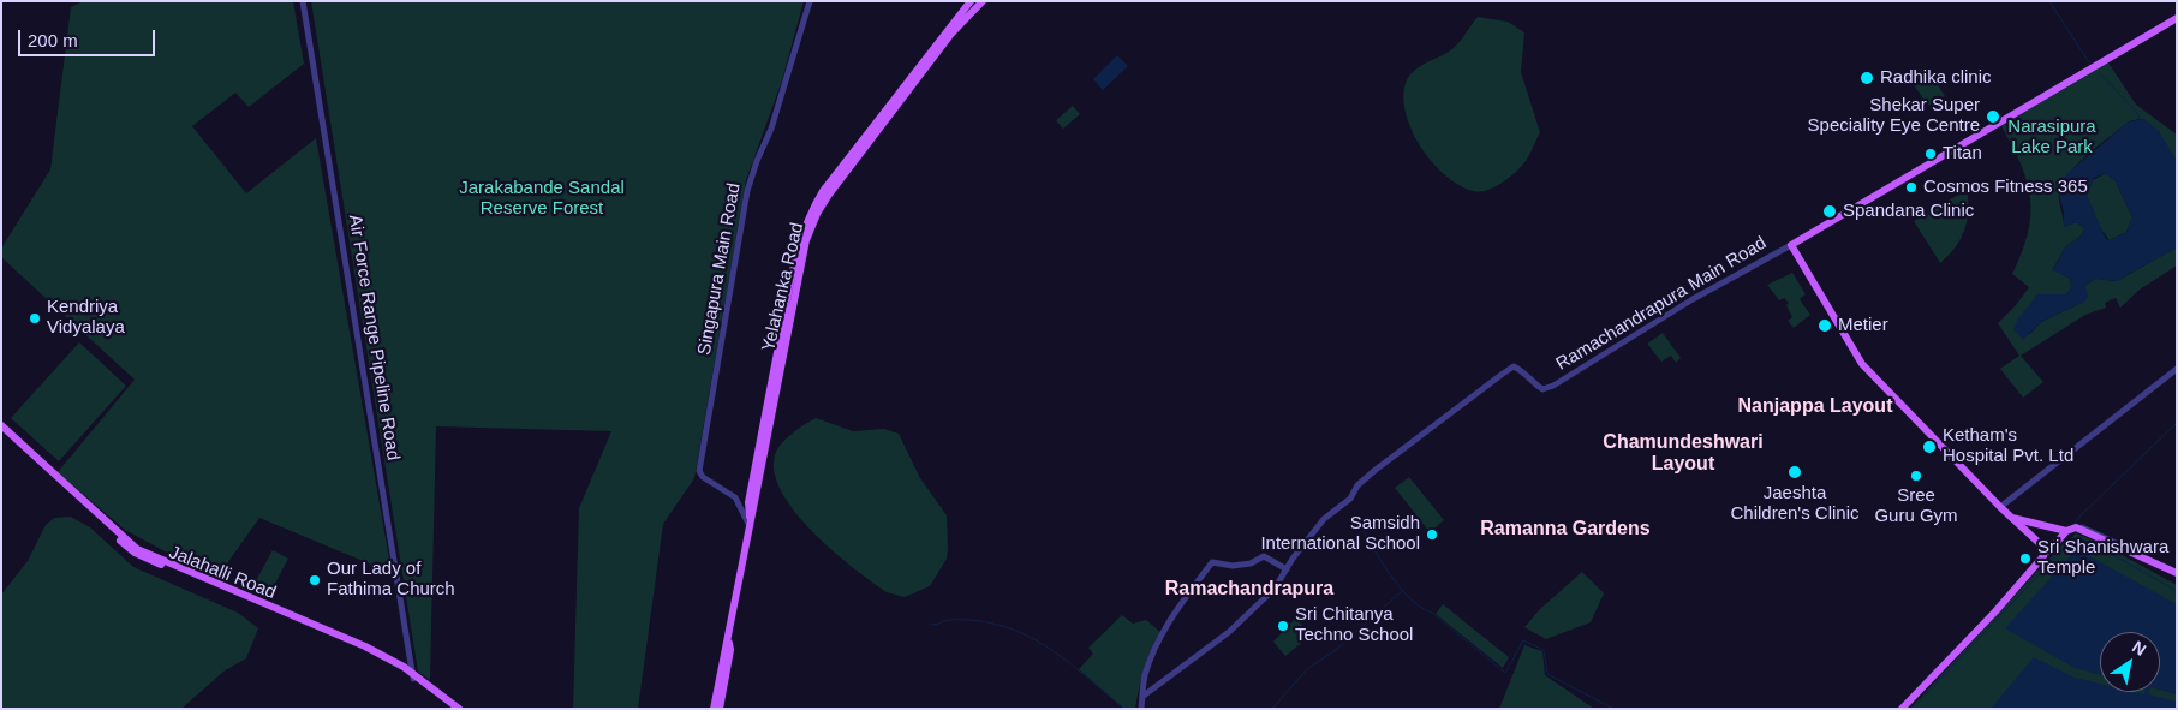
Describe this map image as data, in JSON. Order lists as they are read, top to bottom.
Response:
{
  "streets": {
    "main road": ["Yelahanka Road", "Jalahalli Road"],
    "street": ["Singapura Main Road", "Ramachandrapura Main Road", "Air Force Range Pipeline Road"]
  },
  "crossings": [
    ["Singapura Main Road", "Yelahanka Road"],
    ["Air Force Range Pipeline Road", "Jalahalli Road"]
  ],
  "districts": [
    "Nanjappa Layout",
    "Chamundeshwari Layout",
    "Ramanna Gardens",
    "Ramachandrapura"
  ],
  "parks": ["Narasipura Lake Park", "Jarakabande Sandal Reserve Forest"],
  "places": [
    "Radhika clinic",
    "Shekar Super Speciality Eye Centre",
    "Titan",
    "Cosmos Fitness 365",
    "Spandana Clinic",
    "Kendriya Vidyalaya",
    "Metier",
    "Ketham's Hospital Pvt. Ltd",
    "Jaeshta Children's Clinic",
    "Sree Guru Gym",
    "Samsidh International School",
    "Sri Shanishwara Temple",
    "Our Lady of Fathima Church",
    "Sri Chitanya Techno School"
  ],
  "scale_bar": "200 m",
  "north": "top right"
}
